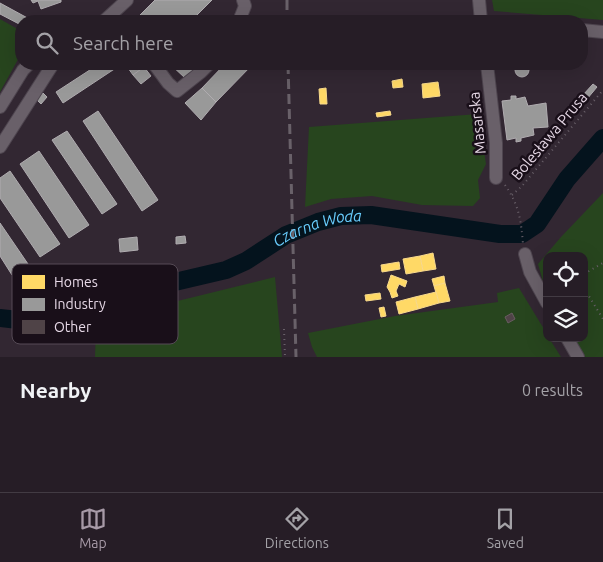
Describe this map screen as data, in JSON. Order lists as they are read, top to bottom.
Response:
{
  "streets": {
    "street": ["Masarska"],
    "path": ["Bolesława Prusa"]
  },
  "water": ["Czarna Woda"],
  "legend": ["Homes", "Industry", "Other"],
  "page": {
    "search": "Search here",
    "heading": ["Nearby", "0 results"],
    "nav": ["Map", "Directions", "Saved"]
  }
}
